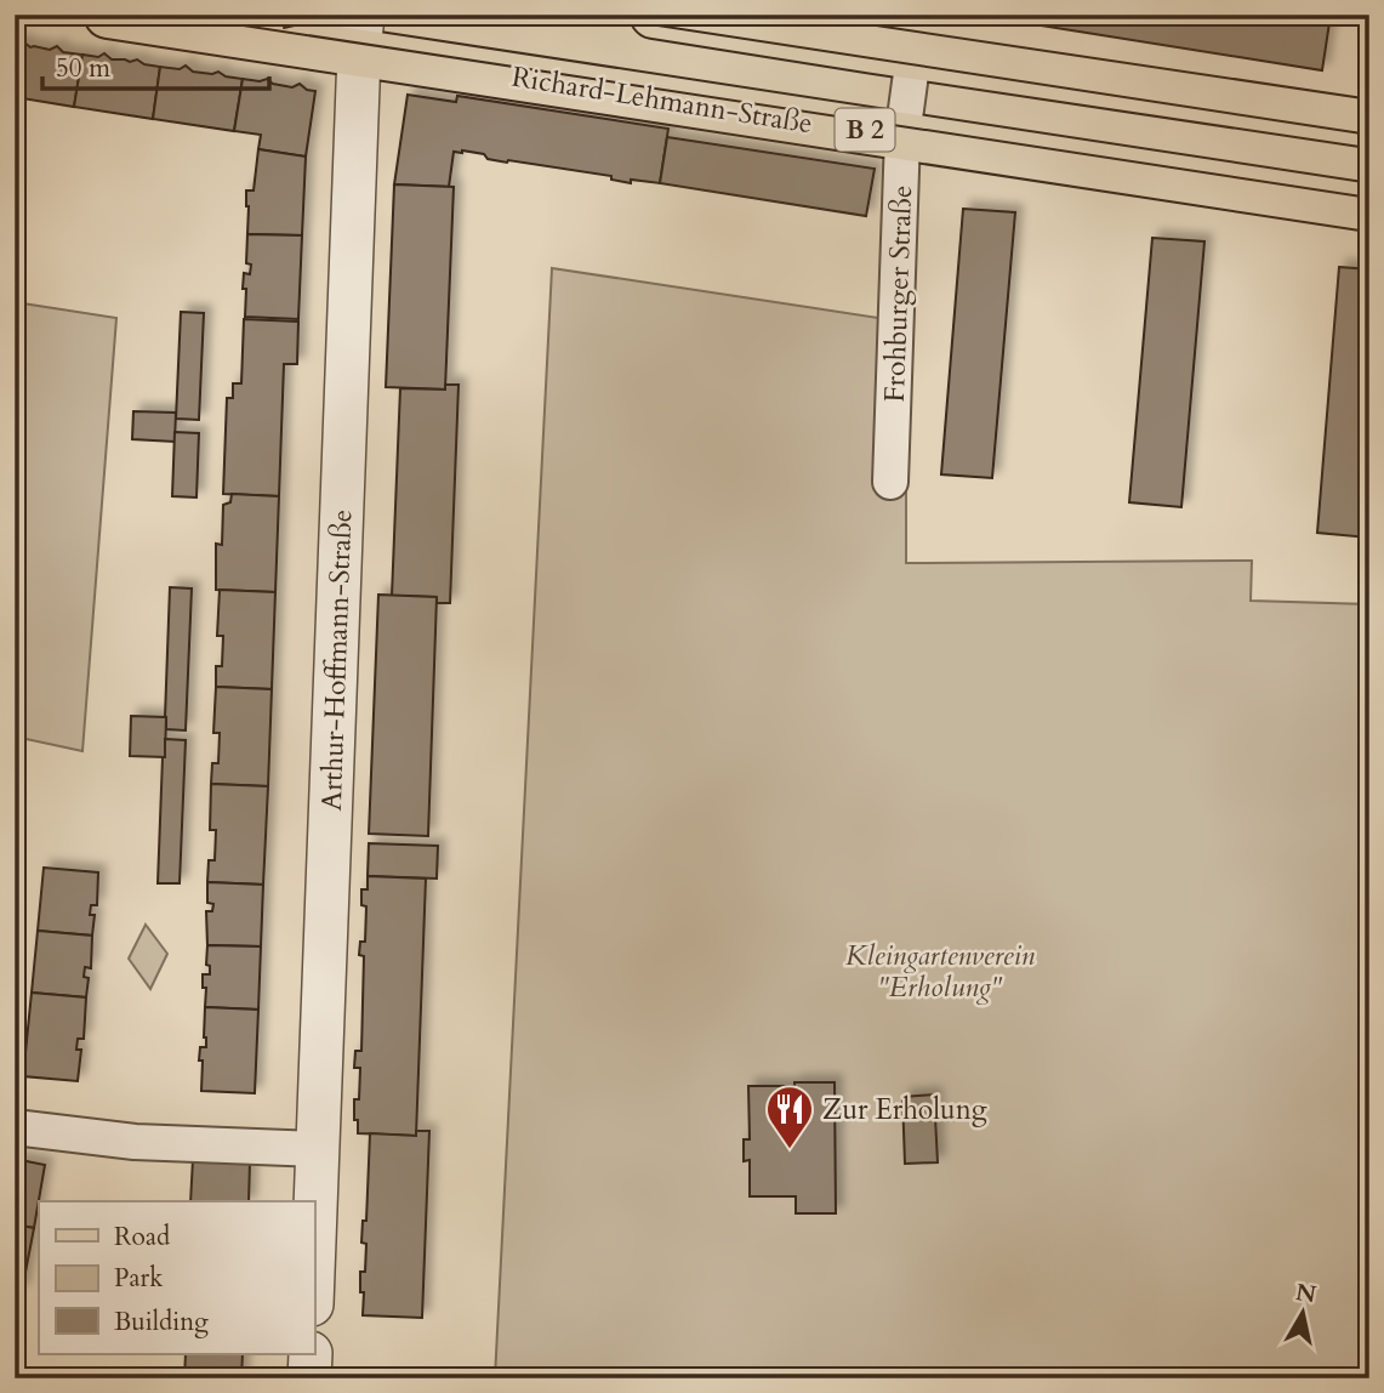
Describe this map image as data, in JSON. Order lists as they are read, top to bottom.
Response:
{
  "streets": {
    "main road": ["Richard-Lehmann-Straße", "B 2"],
    "street": ["Frohburger Straße", "Arthur-Hoffmann-Straße"]
  },
  "crossings": [
    ["Richard-Lehmann-Straße", "Frohburger Straße"],
    ["Richard-Lehmann-Straße", "Arthur-Hoffmann-Straße"]
  ],
  "parks": ["Kleingartenverein \"Erholung\""],
  "places": {
    "restaurant": ["Zur Erholung"]
  },
  "legend": ["Road", "Park", "Building"],
  "scale_bar": "50 m",
  "north": "top"
}
